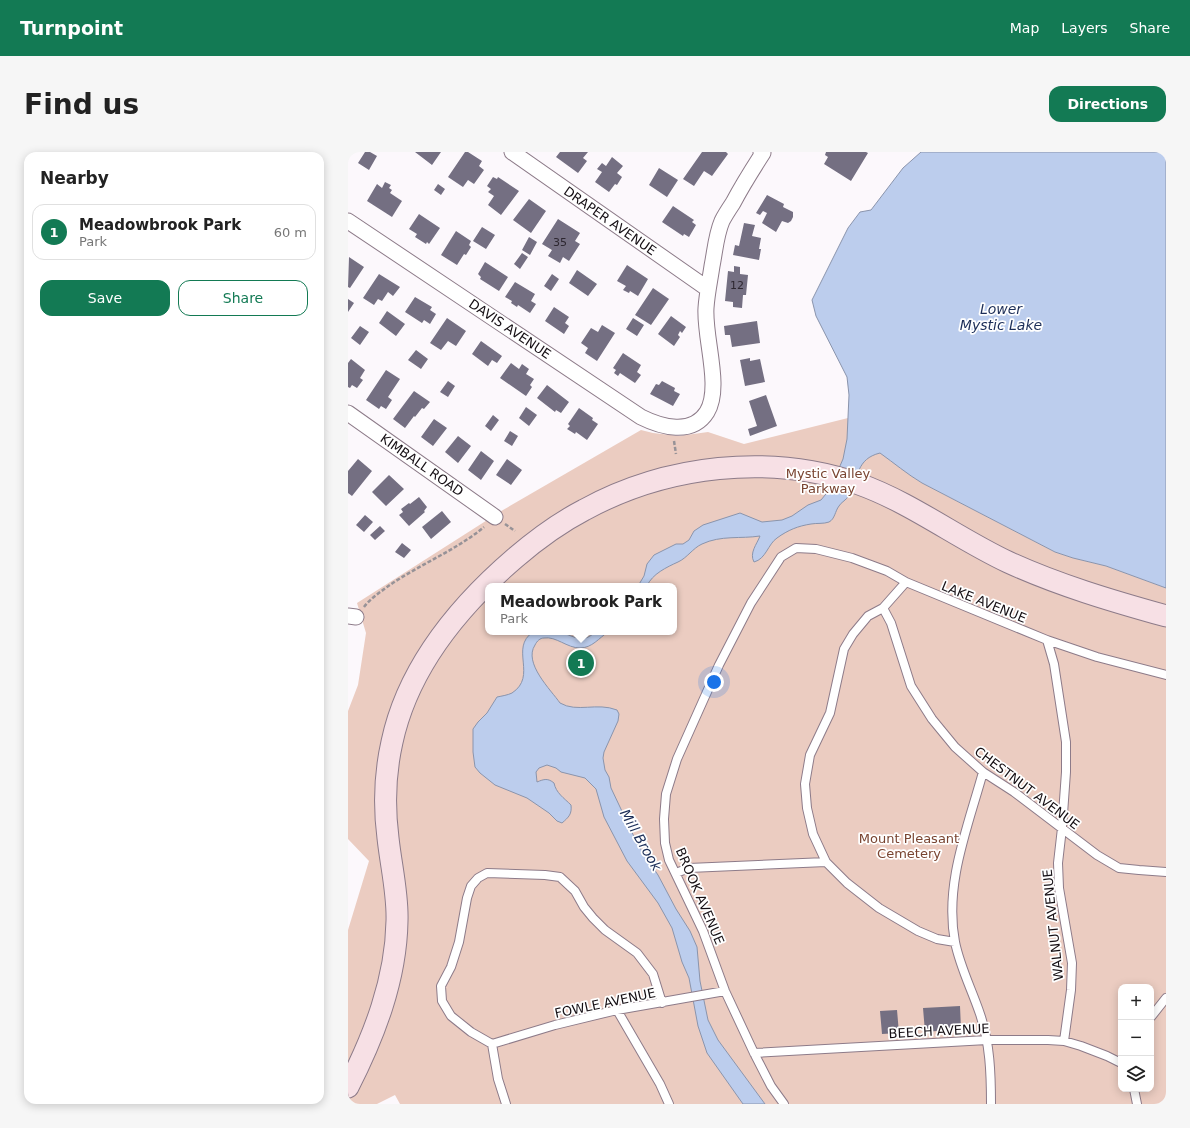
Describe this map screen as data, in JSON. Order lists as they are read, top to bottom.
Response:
{
  "streets": {
    "street": ["DRAPER AVENUE", "DAVIS AVENUE", "KIMBALL ROAD"],
    "lane": [
      "LAKE AVENUE",
      "CHESTNUT AVENUE",
      "BROOK AVENUE",
      "WALNUT AVENUE",
      "FOWLE AVENUE",
      "BEECH AVENUE"
    ]
  },
  "crossings": [
    ["DRAPER AVENUE", "DAVIS AVENUE"],
    ["LAKE AVENUE", "BROOK AVENUE"],
    ["LAKE AVENUE", "WALNUT AVENUE"],
    ["CHESTNUT AVENUE", "WALNUT AVENUE"],
    ["BROOK AVENUE", "FOWLE AVENUE"],
    ["BROOK AVENUE", "BEECH AVENUE"],
    ["WALNUT AVENUE", "BEECH AVENUE"]
  ],
  "water": ["Lower Mystic Lake", "Mill Brook"],
  "parks": ["Mystic Valley Parkway", "Mount Pleasant Cemetery"],
  "house_numbers": ["35", "12"],
  "page": {
    "header": "Turnpoint",
    "nav": ["Map", "Layers", "Share"],
    "buttons": [
      "Directions",
      ["Save", "Share"]
    ],
    "title": "Find us",
    "heading": "Nearby",
    "list": [
      {
        "mark": "1",
        "name": "Meadowbrook Park",
        "note": "Park",
        "value": "60 m"
      }
    ],
    "popup": ["Meadowbrook Park", "Park"],
    "pins": "1",
    "map_buttons": ["+", "−"]
  }
}
